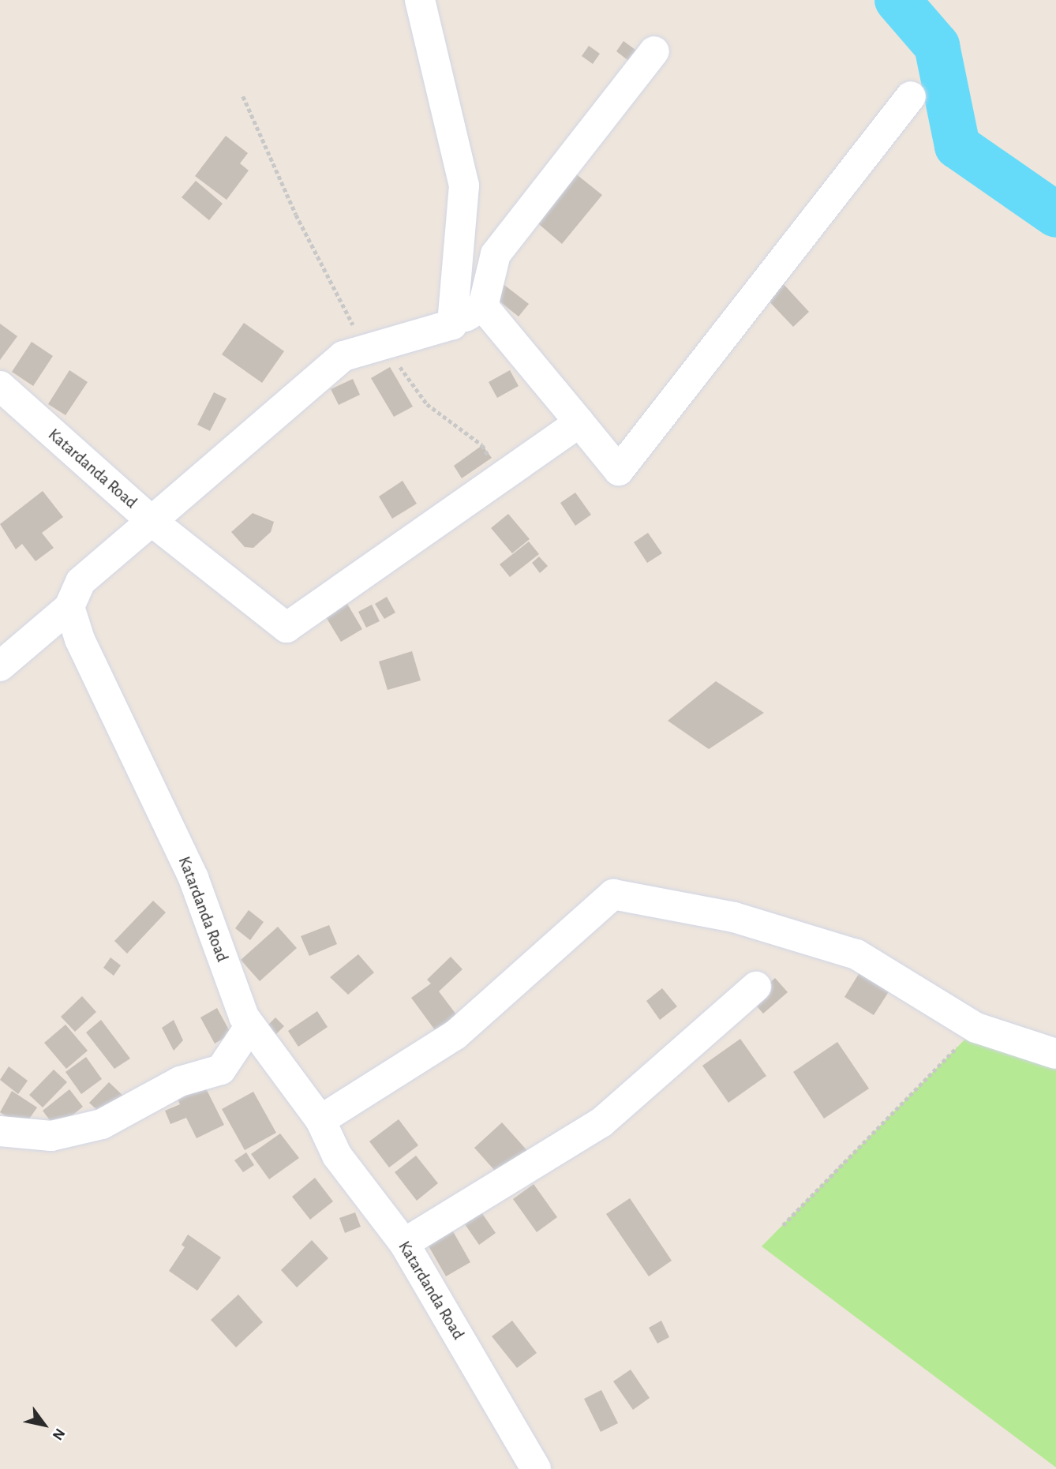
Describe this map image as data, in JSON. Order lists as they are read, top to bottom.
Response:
{
  "streets": {
    "street": ["Katardanda Road"]
  },
  "north": "bottom right"
}
